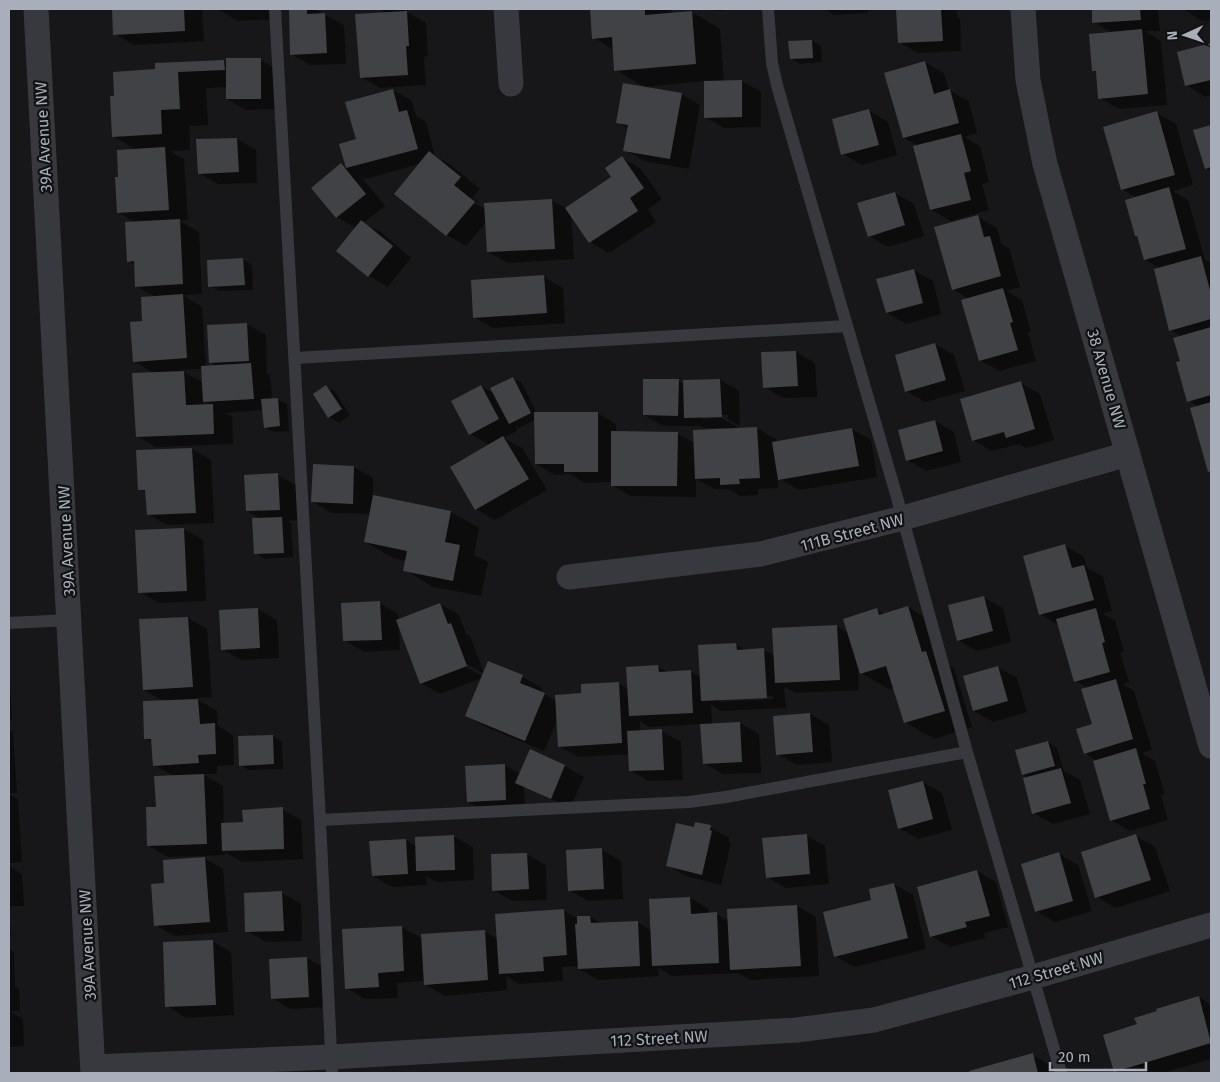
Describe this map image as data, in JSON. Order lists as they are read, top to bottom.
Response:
{
  "streets": {
    "street": [
      "39A Avenue NW",
      "38 Avenue NW",
      "111B Street NW",
      "112 Street NW"
    ]
  },
  "crossings": [
    ["39A Avenue NW", "112 Street NW"],
    ["38 Avenue NW", "111B Street NW"]
  ],
  "scale_bar": "20 m",
  "north": "left"
}
